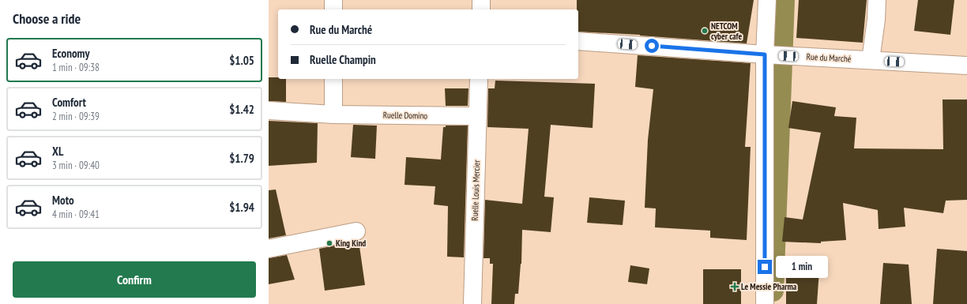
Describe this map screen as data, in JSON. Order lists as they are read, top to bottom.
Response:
{
  "streets": {
    "street": ["Rue du Marché", "Ruelle Domino", "Ruelle Louis Mercier"]
  },
  "crossings": [
    ["Ruelle Domino", "Ruelle Louis Mercier"]
  ],
  "places": {
    "other": ["NETCOM cyber cafe", "King Kind"],
    "health": ["Le Messie Pharma"]
  },
  "page": {
    "heading": "Choose a ride",
    "banner": ["Rue du Marché", "Ruelle Champin"],
    "list": [
      {
        "name": "Economy",
        "note": "1 min · 09:38",
        "value": "$1.05"
      },
      {
        "name": "Comfort",
        "note": "2 min · 09:39",
        "value": "$1.42"
      },
      {
        "name": "XL",
        "note": "3 min · 09:40",
        "value": "$1.79"
      },
      {
        "name": "Moto",
        "note": "4 min · 09:41",
        "value": "$1.94"
      }
    ],
    "buttons": "Confirm",
    "bubble": "1 min"
  }
}
